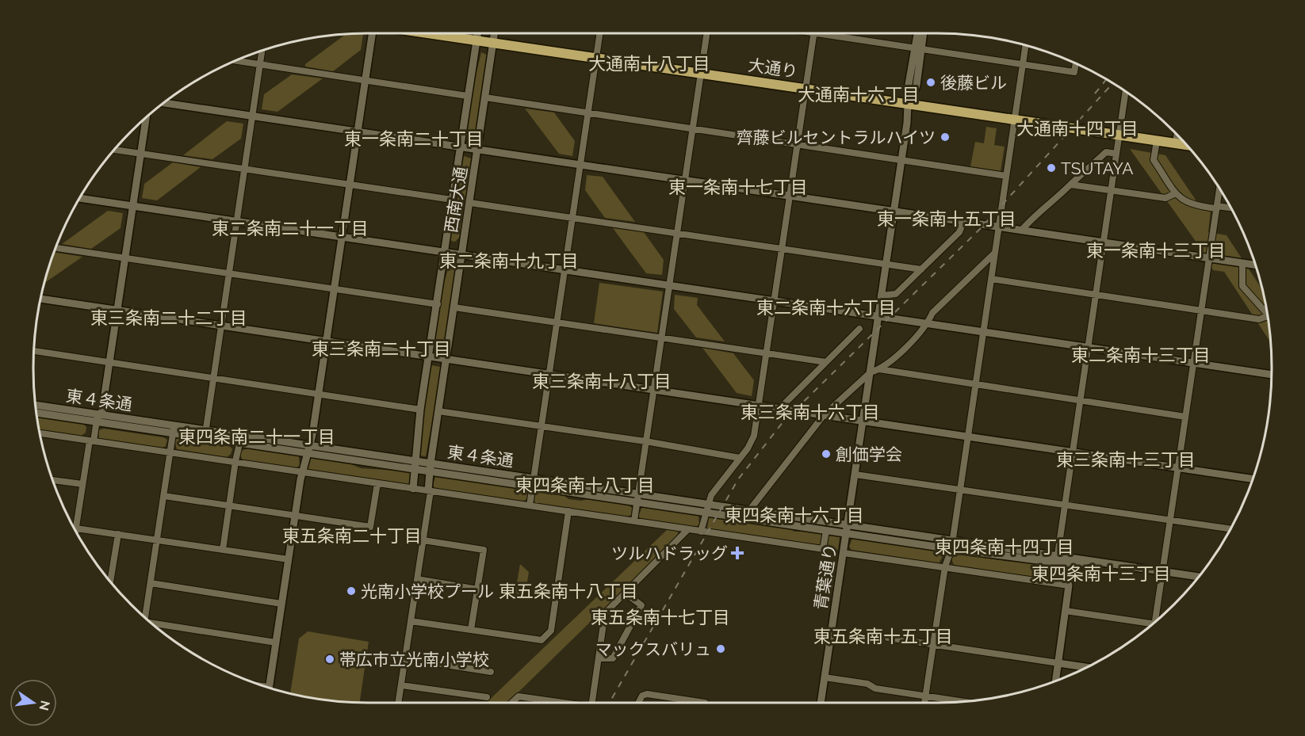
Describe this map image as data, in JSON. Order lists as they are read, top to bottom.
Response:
{
  "streets": {
    "highway": ["大通り"],
    "street": ["西南大通", "東４条通", "青葉通り"]
  },
  "crossings": [
    ["大通り", "西南大通"],
    ["大通り", "青葉通り"],
    ["西南大通", "東４条通"],
    ["東４条通", "青葉通り"]
  ],
  "districts": [
    "大通南十八丁目",
    "大通南十六丁目",
    "大通南十四丁目",
    "東一条南二十丁目",
    "東一条南十七丁目",
    "東一条南十五丁目",
    "東二条南二十一丁目",
    "東一条南十三丁目",
    "東二条南十九丁目",
    "東二条南十六丁目",
    "東三条南二十二丁目",
    "東三条南二十丁目",
    "東二条南十三丁目",
    "東三条南十八丁目",
    "東三条南十六丁目",
    "東四条南二十一丁目",
    "東三条南十三丁目",
    "東四条南十八丁目",
    "東四条南十六丁目",
    "東五条南二十丁目",
    "東四条南十四丁目",
    "東四条南十三丁目",
    "東五条南十八丁目",
    "東五条南十七丁目",
    "東五条南十五丁目"
  ],
  "places": {
    "other": [
      "後藤ビル",
      "齊藤ビルセントラルハイツ",
      "TSUTAYA",
      "創価学会",
      "光南小学校プール",
      "マックスバリュ",
      "帯広市立光南小学校"
    ],
    "health": ["ツルハドラッグ"]
  },
  "north": "right"
}
